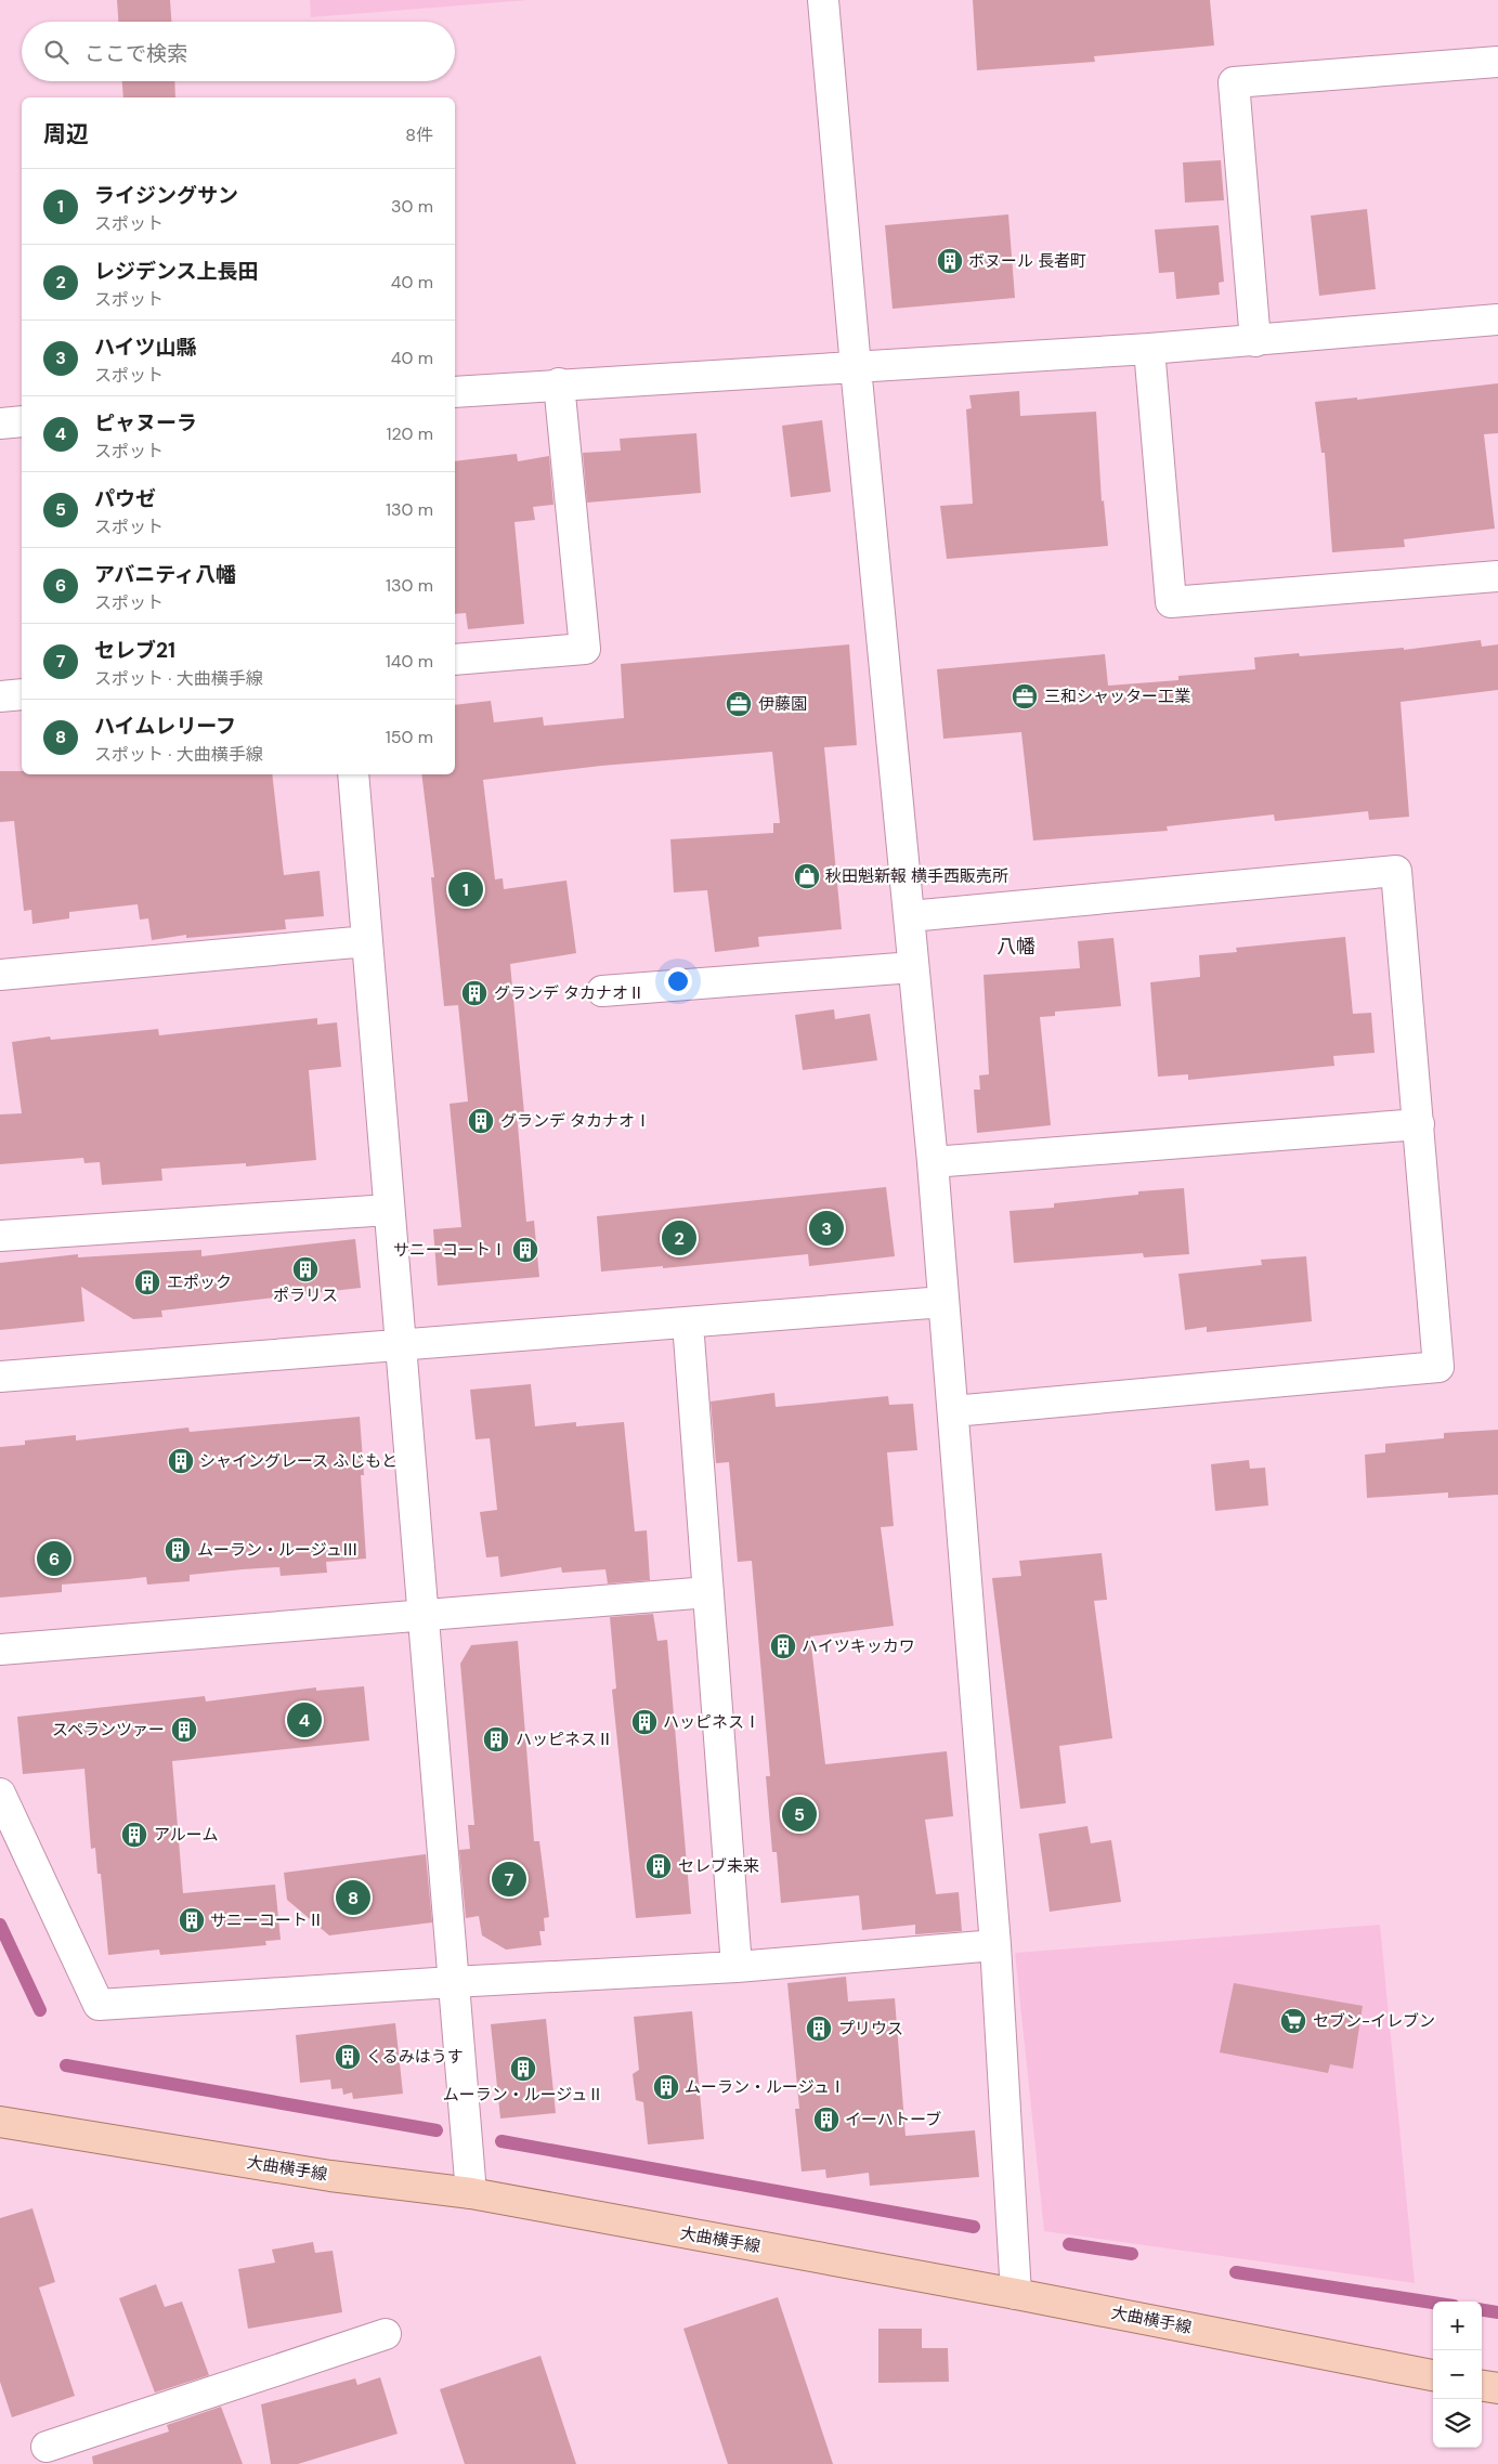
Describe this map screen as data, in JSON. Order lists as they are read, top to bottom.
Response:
{
  "streets": {
    "main road": ["大曲横手線"]
  },
  "districts": ["八幡"],
  "places": {
    "building": [
      "ボヌール 長者町",
      "グランデ タカナオⅡ",
      "グランデ タカナオⅠ",
      "サニーコートⅠ",
      "ポラリス",
      "エポック",
      "シャイングレース ふじもと",
      "ムーラン・ルージュⅢ",
      "ハイツキッカワ",
      "ハッピネスⅠ",
      "スペランツァー",
      "ハッピネスⅡ",
      "アルーム",
      "セレブ未来",
      "サニーコートⅡ",
      "プリウス",
      "くるみはうす",
      "ムーラン・ルージュⅡ",
      "ムーラン・ルージュⅠ",
      "イーハトーブ"
    ],
    "office": ["三和シャッター工業", "伊藤園"],
    "shop": ["秋田魁新報 横手西販売所"],
    "supermarket": ["セブン-イレブン"]
  },
  "page": {
    "search": "ここで検索",
    "heading": ["周辺", "8件"],
    "list": [
      {
        "mark": "1",
        "name": "ライジングサン",
        "note": "スポット",
        "value": "30 m"
      },
      {
        "mark": "2",
        "name": "レジデンス上長田",
        "note": "スポット",
        "value": "40 m"
      },
      {
        "mark": "3",
        "name": "ハイツ山縣",
        "note": "スポット",
        "value": "40 m"
      },
      {
        "mark": "4",
        "name": "ピャヌーラ",
        "note": "スポット",
        "value": "120 m"
      },
      {
        "mark": "5",
        "name": "パウゼ",
        "note": "スポット",
        "value": "130 m"
      },
      {
        "mark": "6",
        "name": "アバニティ八幡",
        "note": "スポット",
        "value": "130 m"
      },
      {
        "mark": "7",
        "name": "セレブ21",
        "note": "スポット · 大曲横手線",
        "value": "140 m"
      },
      {
        "mark": "8",
        "name": "ハイムレリーフ",
        "note": "スポット · 大曲横手線",
        "value": "150 m"
      }
    ],
    "pins": [
      "1",
      "3",
      "2",
      "6",
      "4",
      "5",
      "7",
      "8"
    ],
    "map_buttons": ["+", "−"]
  }
}
